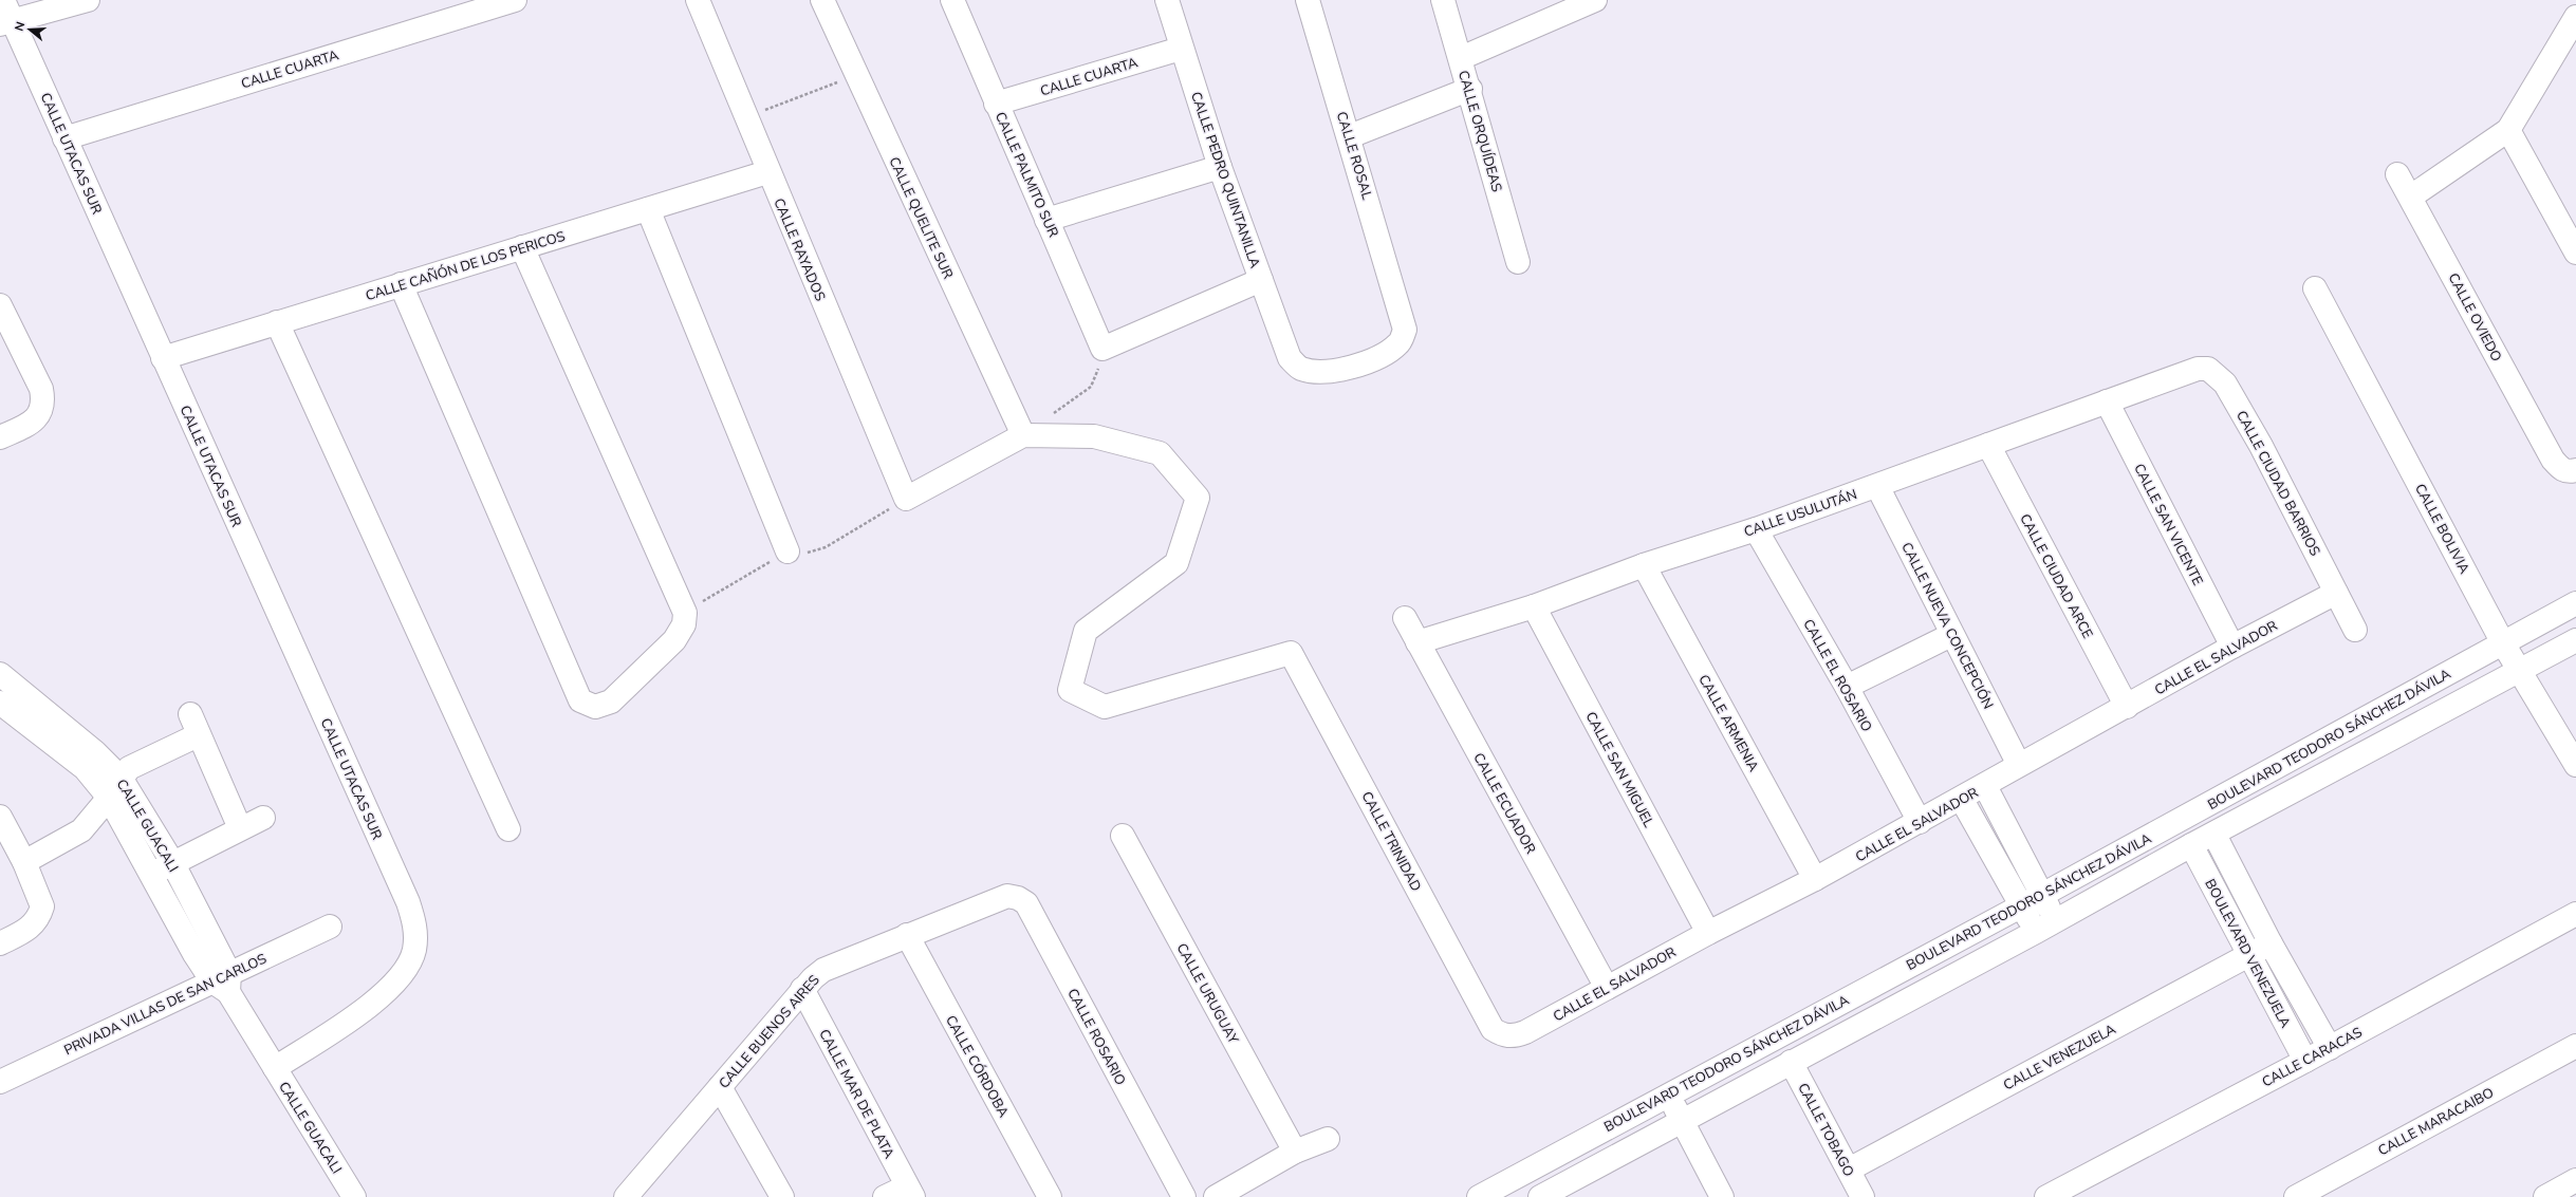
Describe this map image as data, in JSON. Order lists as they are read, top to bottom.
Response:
{
  "streets": {
    "street": [
      "CALLE CUARTA",
      "CALLE ORQUÍDEAS",
      "CALLE UTACAS SUR",
      "CALLE ROSAL",
      "CALLE PALMITO SUR",
      "CALLE PEDRO QUINTANILLA",
      "CALLE QUELITE SUR",
      "CALLE RAYADOS",
      "CALLE CAÑÓN DE LOS PERICOS",
      "CALLE OVIEDO",
      "CALLE CIUDAD BARRIOS",
      "CALLE USULUTÁN",
      "CALLE SAN VICENTE",
      "CALLE BOLIVIA",
      "CALLE CIUDAD ARCE",
      "CALLE NUEVA CONCEPCIÓN",
      "CALLE EL SALVADOR",
      "CALLE EL ROSARIO",
      "CALLE ARMENIA",
      "BOULEVARD TEODORO SÁNCHEZ DÁVILA",
      "CALLE SAN MIGUEL",
      "CALLE ECUADOR",
      "CALLE GUACALI",
      "CALLE TRINIDAD",
      "BOULEVARD VENEZUELA",
      "CALLE URUGUAY",
      "PRIVADA VILLAS DE SAN CARLOS",
      "CALLE BUENOS AIRES",
      "CALLE ROSARIO",
      "CALLE VENEZUELA",
      "CALLE CARACAS",
      "CALLE CÓRDOBA",
      "CALLE MAR DE PLATA",
      "CALLE MARACAIBO",
      "CALLE TOBAGO"
    ]
  },
  "crossings": [
    ["CALLE CUARTA", "CALLE UTACAS SUR"],
    ["CALLE CUARTA", "CALLE PALMITO SUR"],
    ["CALLE CUARTA", "CALLE PEDRO QUINTANILLA"],
    ["CALLE UTACAS SUR", "CALLE CAÑÓN DE LOS PERICOS"],
    ["CALLE UTACAS SUR", "CALLE GUACALI"],
    ["CALLE ROSAL", "CALLE PEDRO QUINTANILLA"],
    ["CALLE QUELITE SUR", "CALLE RAYADOS"],
    ["CALLE QUELITE SUR", "CALLE TRINIDAD"],
    ["CALLE RAYADOS", "CALLE CAÑÓN DE LOS PERICOS"],
    ["CALLE RAYADOS", "CALLE TRINIDAD"],
    ["CALLE CIUDAD BARRIOS", "CALLE USULUTÁN"],
    ["CALLE CIUDAD BARRIOS", "CALLE EL SALVADOR"],
    ["CALLE USULUTÁN", "CALLE SAN VICENTE"],
    ["CALLE USULUTÁN", "CALLE CIUDAD ARCE"],
    ["CALLE USULUTÁN", "CALLE NUEVA CONCEPCIÓN"],
    ["CALLE USULUTÁN", "CALLE EL ROSARIO"],
    ["CALLE USULUTÁN", "CALLE ARMENIA"],
    ["CALLE USULUTÁN", "CALLE SAN MIGUEL"],
    ["CALLE USULUTÁN", "CALLE ECUADOR"],
    ["CALLE SAN VICENTE", "CALLE EL SALVADOR"],
    ["CALLE BOLIVIA", "BOULEVARD TEODORO SÁNCHEZ DÁVILA"],
    ["CALLE CIUDAD ARCE", "CALLE EL SALVADOR"],
    ["CALLE NUEVA CONCEPCIÓN", "CALLE EL SALVADOR"],
    ["CALLE EL SALVADOR", "CALLE EL ROSARIO"],
    ["CALLE EL SALVADOR", "CALLE ARMENIA"],
    ["CALLE EL SALVADOR", "CALLE SAN MIGUEL"],
    ["CALLE EL SALVADOR", "CALLE ECUADOR"],
    ["CALLE EL SALVADOR", "CALLE TRINIDAD"],
    ["BOULEVARD TEODORO SÁNCHEZ DÁVILA", "BOULEVARD VENEZUELA"],
    ["BOULEVARD TEODORO SÁNCHEZ DÁVILA", "CALLE TOBAGO"],
    ["CALLE GUACALI", "PRIVADA VILLAS DE SAN CARLOS"],
    ["BOULEVARD VENEZUELA", "CALLE VENEZUELA"],
    ["BOULEVARD VENEZUELA", "CALLE CARACAS"],
    ["CALLE BUENOS AIRES", "CALLE ROSARIO"],
    ["CALLE BUENOS AIRES", "CALLE CÓRDOBA"],
    ["CALLE BUENOS AIRES", "CALLE MAR DE PLATA"],
    ["CALLE VENEZUELA", "CALLE TOBAGO"]
  ],
  "north": "left"
}
